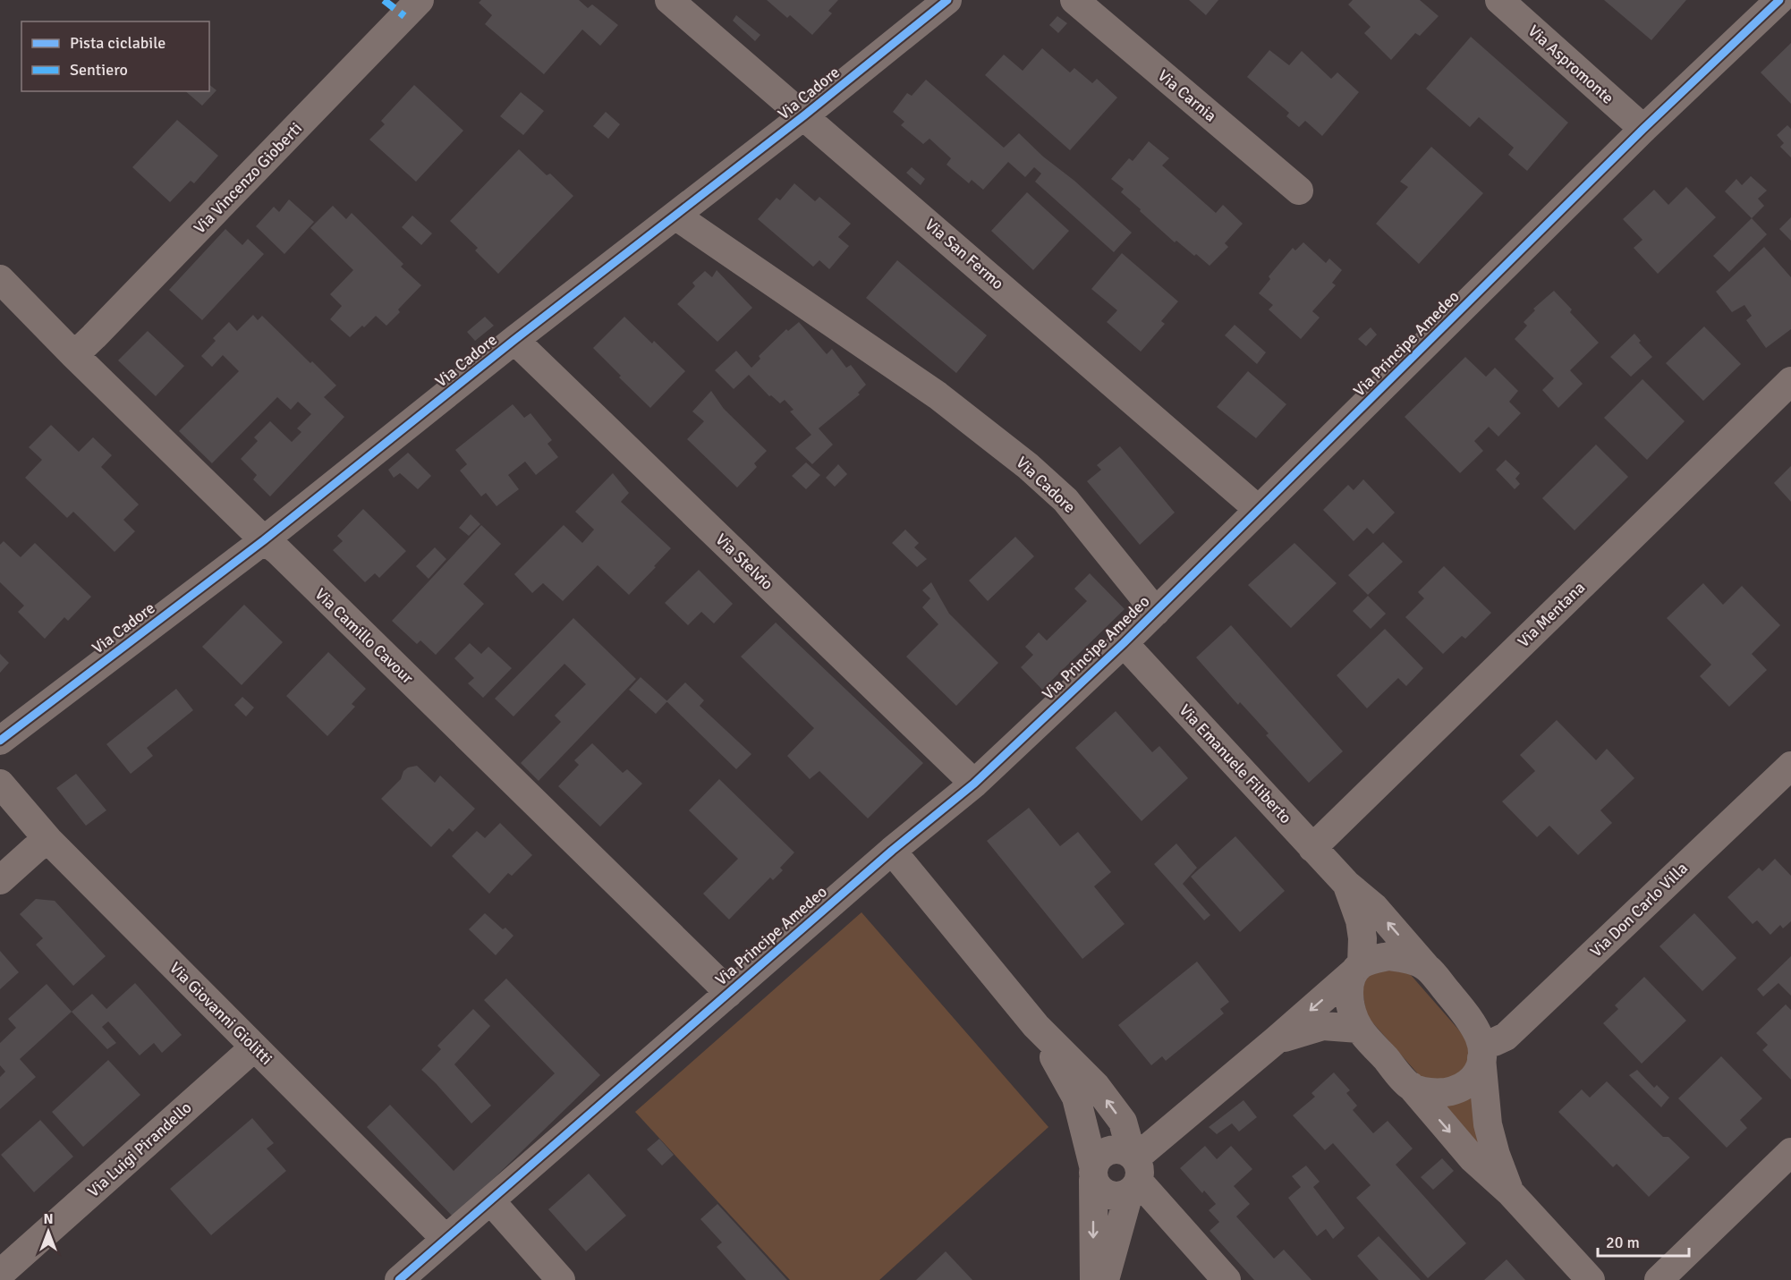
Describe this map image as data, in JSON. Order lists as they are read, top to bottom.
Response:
{
  "streets": {
    "street": [
      "Via Aspromonte",
      "Via Cadore",
      "Via Carnia",
      "Via Vincenzo Gioberti",
      "Via San Fermo",
      "Via Principe Amedeo",
      "Via Stelvio",
      "Via Mentana",
      "Via Camillo Cavour",
      "Via Emanuele Filiberto",
      "Via Don Carlo Villa",
      "Via Giovanni Giolitti",
      "Via Luigi Pirandello"
    ]
  },
  "crossings": [
    ["Via Aspromonte", "Via Principe Amedeo"],
    ["Via Cadore", "Via San Fermo"],
    ["Via Cadore", "Via Principe Amedeo"],
    ["Via Cadore", "Via Stelvio"],
    ["Via Cadore", "Via Camillo Cavour"],
    ["Via Vincenzo Gioberti", "Via Camillo Cavour"],
    ["Via San Fermo", "Via Principe Amedeo"],
    ["Via Principe Amedeo", "Via Stelvio"],
    ["Via Principe Amedeo", "Via Camillo Cavour"],
    ["Via Principe Amedeo", "Via Emanuele Filiberto"],
    ["Via Principe Amedeo", "Via Giovanni Giolitti"],
    ["Via Mentana", "Via Emanuele Filiberto"],
    ["Via Emanuele Filiberto", "Via Don Carlo Villa"],
    ["Via Giovanni Giolitti", "Via Luigi Pirandello"]
  ],
  "legend": ["Pista ciclabile", "Sentiero"],
  "scale_bar": "20 m",
  "north": "top"
}
